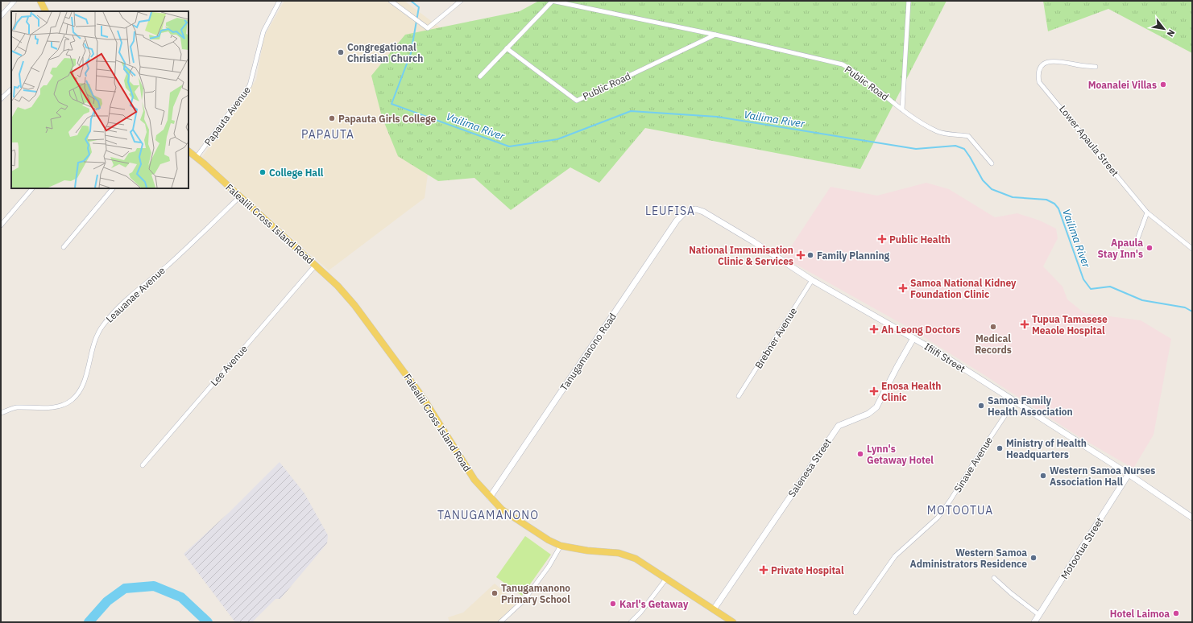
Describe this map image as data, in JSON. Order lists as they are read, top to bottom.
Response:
{
  "streets": {
    "main road": [
      "Falealili Cross Island Road",
      "Tanugamanono Road",
      "Ifiifi Street",
      "Salenesa Street",
      "Motootua Street"
    ],
    "street": [
      "Public Road",
      "Papauta Avenue",
      "Lower Apaula Street",
      "Leauanae Avenue",
      "Brebner Avenue",
      "Lee Avenue",
      "Sinave Avenue"
    ]
  },
  "crossings": [
    ["Papauta Avenue", "Falealili Cross Island Road"],
    ["Falealili Cross Island Road", "Leauanae Avenue"],
    ["Falealili Cross Island Road", "Tanugamanono Road"],
    ["Falealili Cross Island Road", "Lee Avenue"],
    ["Falealili Cross Island Road", "Salenesa Street"],
    ["Brebner Avenue", "Ifiifi Street"],
    ["Tanugamanono Road", "Ifiifi Street"],
    ["Ifiifi Street", "Sinave Avenue"],
    ["Ifiifi Street", "Salenesa Street"],
    ["Ifiifi Street", "Motootua Street"]
  ],
  "districts": [
    "PAPAUTA",
    "LEUFISA",
    "MOTOOTUA",
    "TANUGAMANONO"
  ],
  "water": ["Vailima River"],
  "places": {
    "other": [
      "Congregational Christian Church",
      "Moanalei Villas",
      "Papauta Girls College",
      "College Hall",
      "Apaula Stay Inn's",
      "Family Planning",
      "Medical Records",
      "Samoa Family Health Association",
      "Ministry of Health Headquarters",
      "Lynn's Getaway Hotel",
      "Western Samoa Nurses Association Hall",
      "Western Samoa Administrators Residence",
      "Tanugamanono Primary School",
      "Karl's Getaway",
      "Hotel Laimoa"
    ],
    "health": [
      "Public Health",
      "National Immunisation Clinic & Services",
      "Samoa National Kidney Foundation Clinic",
      "Tupua Tamasese Meaole Hospital",
      "Ah Leong Doctors",
      "Enosa Health Clinic",
      "Private Hospital"
    ]
  },
  "north": "bottom right"
}
